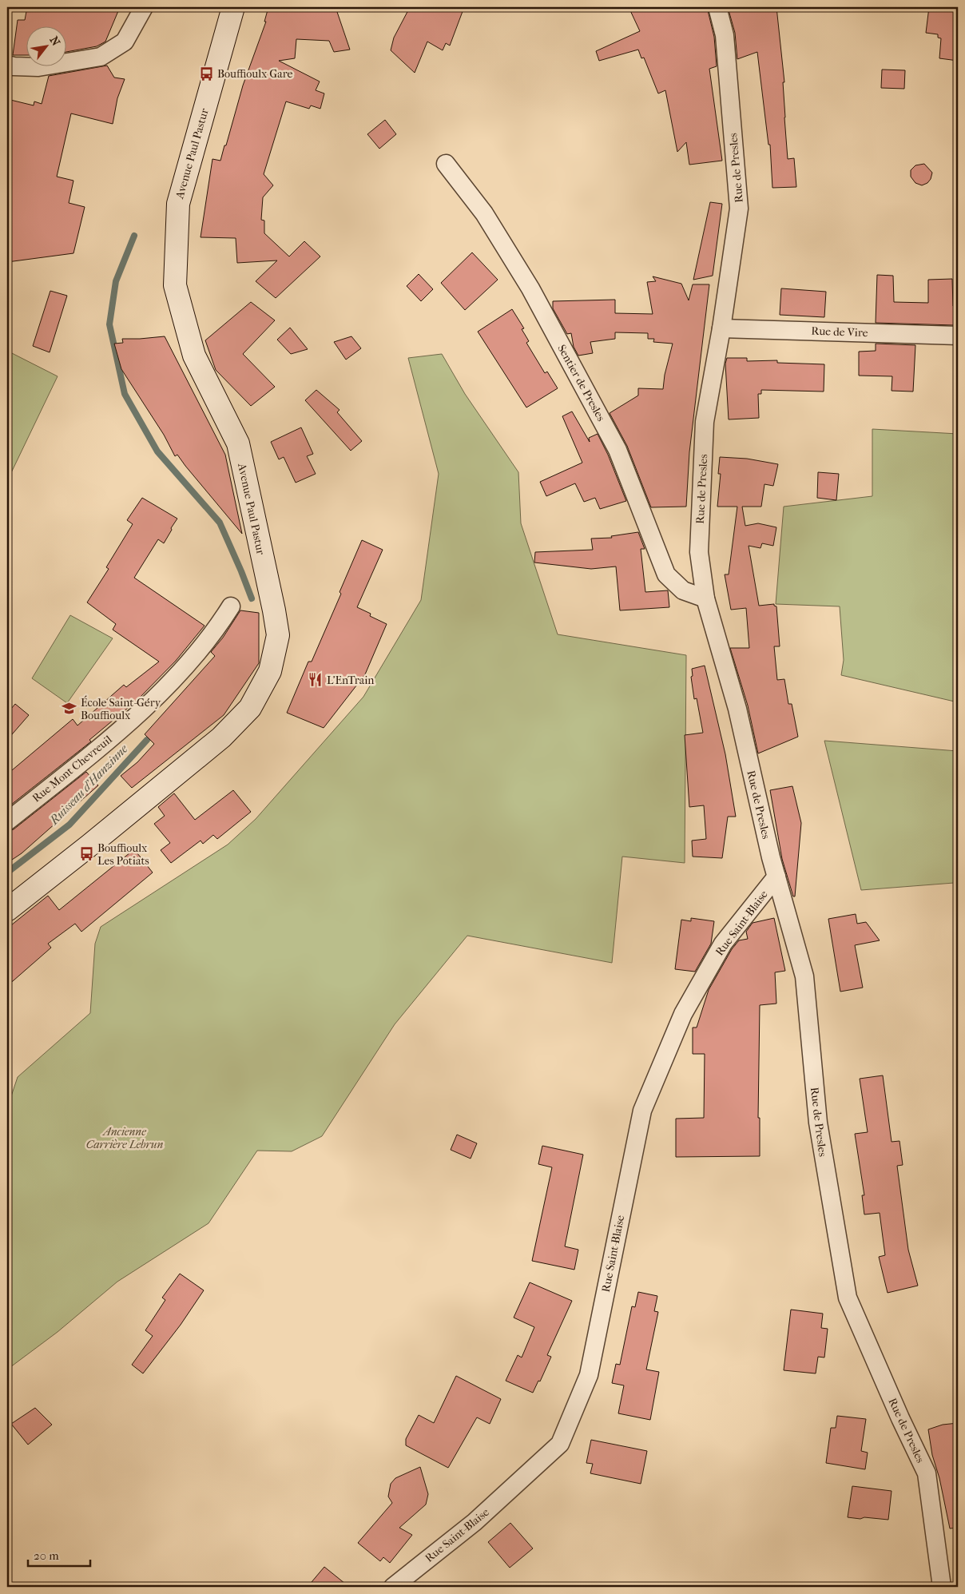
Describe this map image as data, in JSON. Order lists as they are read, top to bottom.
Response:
{
  "streets": {
    "main road": ["Avenue Paul Pastur"],
    "street": [
      "Rue de Presles",
      "Rue de Vire",
      "Sentier de Presles",
      "Rue Mont Chevreuil",
      "Rue Saint-Blaise"
    ]
  },
  "crossings": [
    ["Rue de Presles", "Rue de Vire"],
    ["Rue de Presles", "Sentier de Presles"],
    ["Rue de Presles", "Rue Saint-Blaise"]
  ],
  "water": ["Ruisseau d'Hanzinne"],
  "parks": ["Ancienne Carrière Lebrun"],
  "places": {
    "bus stop": ["Bouffioulx Gare", "Bouffioulx Les Potiats"],
    "restaurant": ["L'EnTrain"],
    "school or university": ["École Saint-Géry Bouffioulx"]
  },
  "scale_bar": "20 m",
  "north": "top right"
}
